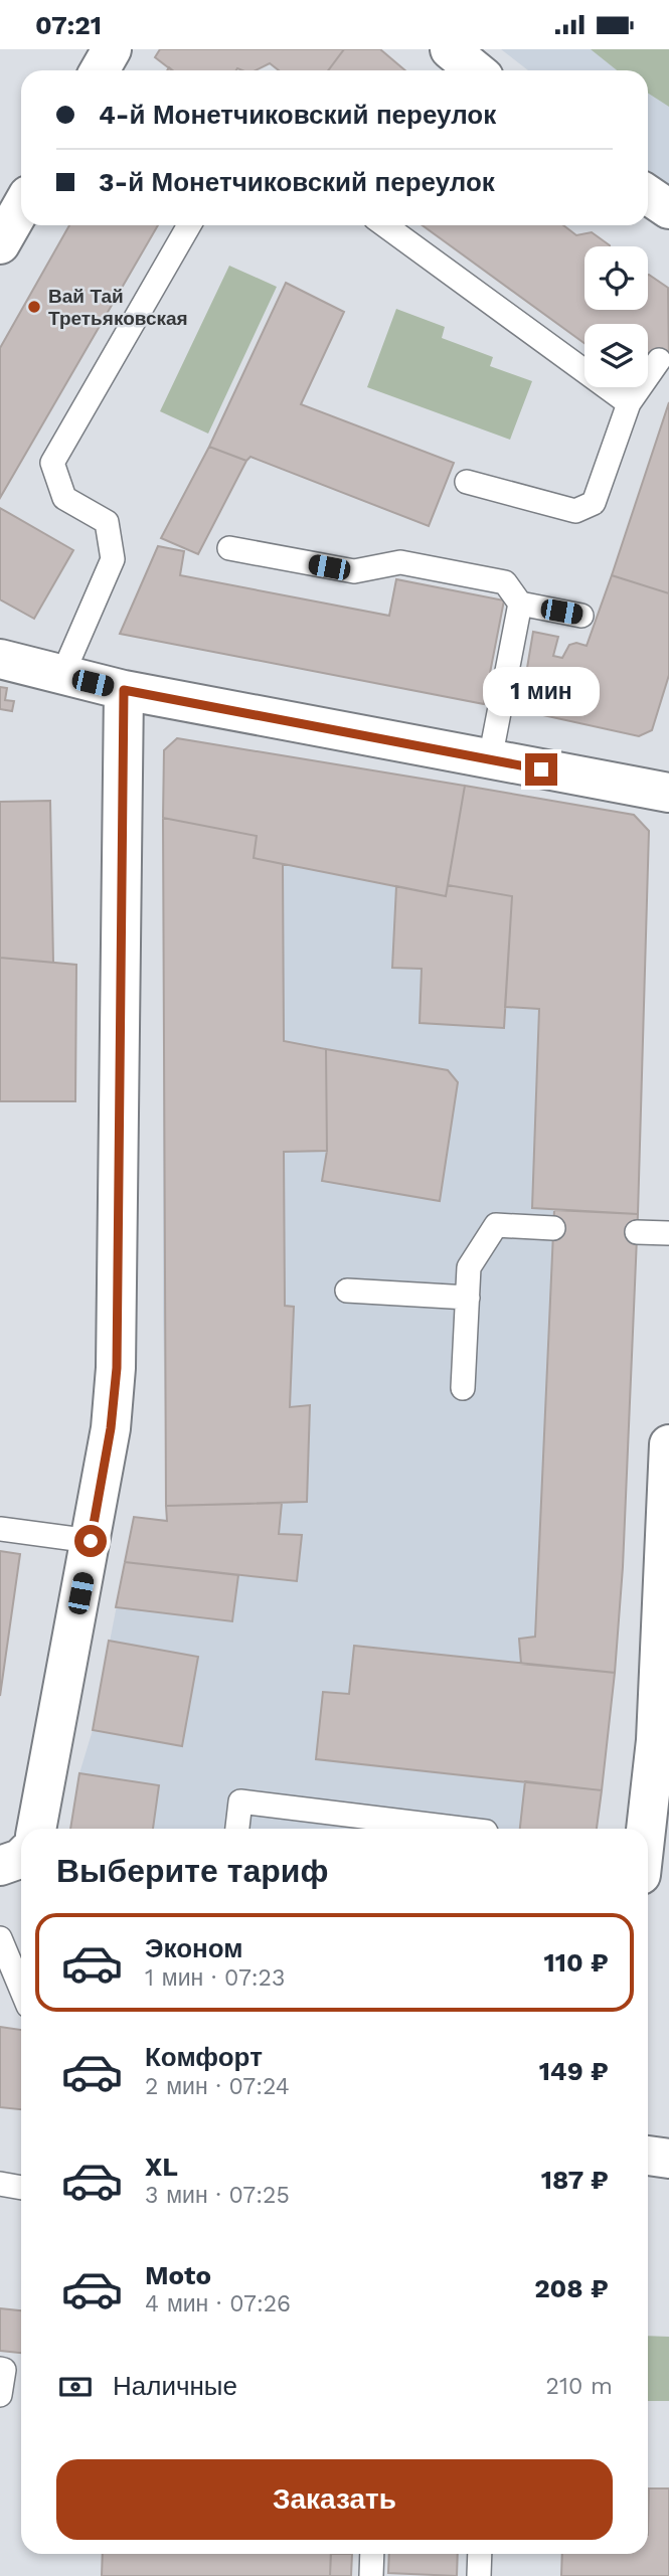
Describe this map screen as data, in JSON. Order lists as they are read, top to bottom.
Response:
{
  "places": ["Вай Тай Третьяковская"],
  "page": {
    "status": "07:21",
    "banner": ["4-й Монетчиковский переулок", "3-й Монетчиковский переулок"],
    "bubble": "1 мин",
    "heading": "Выберите тариф",
    "list": [
      {
        "name": "Эконом",
        "note": "1 мин · 07:23",
        "value": "110 ₽"
      },
      {
        "name": "Комфорт",
        "note": "2 мин · 07:24",
        "value": "149 ₽"
      },
      {
        "name": "XL",
        "note": "3 мин · 07:25",
        "value": "187 ₽"
      },
      {
        "name": "Moto",
        "note": "4 мин · 07:26",
        "value": "208 ₽"
      }
    ],
    "pay": ["Наличные", "210 m"],
    "buttons": "Заказать"
  }
}
